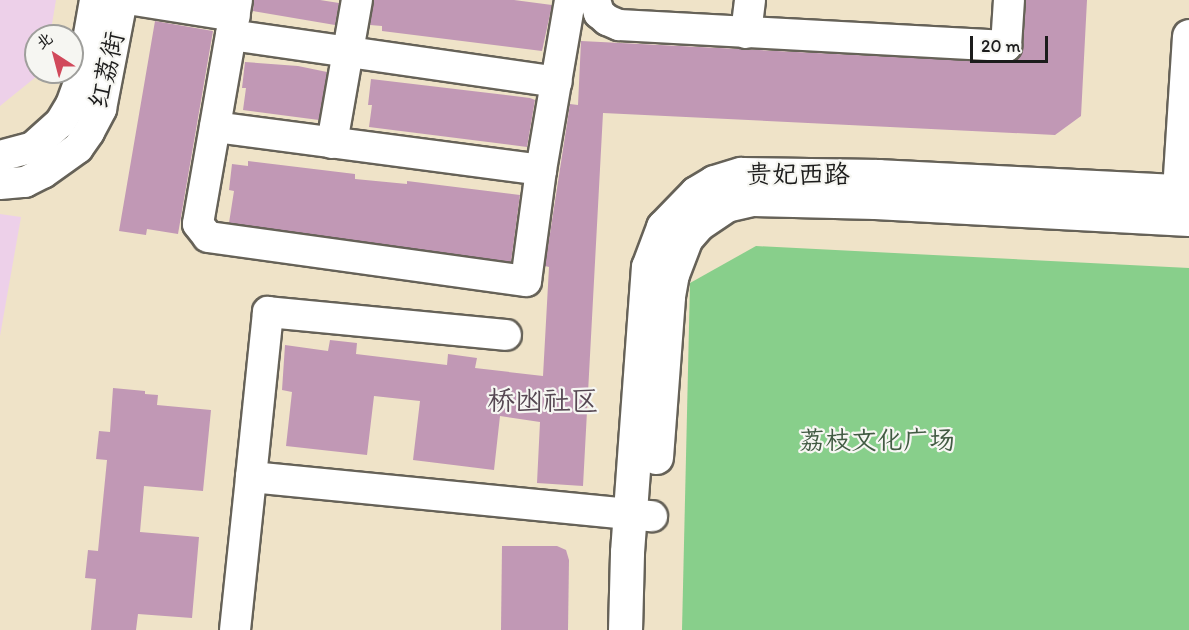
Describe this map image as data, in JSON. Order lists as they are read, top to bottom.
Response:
{
  "streets": {
    "main road": ["贵妃西路"],
    "street": ["红荔街"]
  },
  "districts": ["桥凼社区"],
  "parks": ["荔枝文化广场"],
  "scale_bar": "20 m",
  "north": "top left"
}
